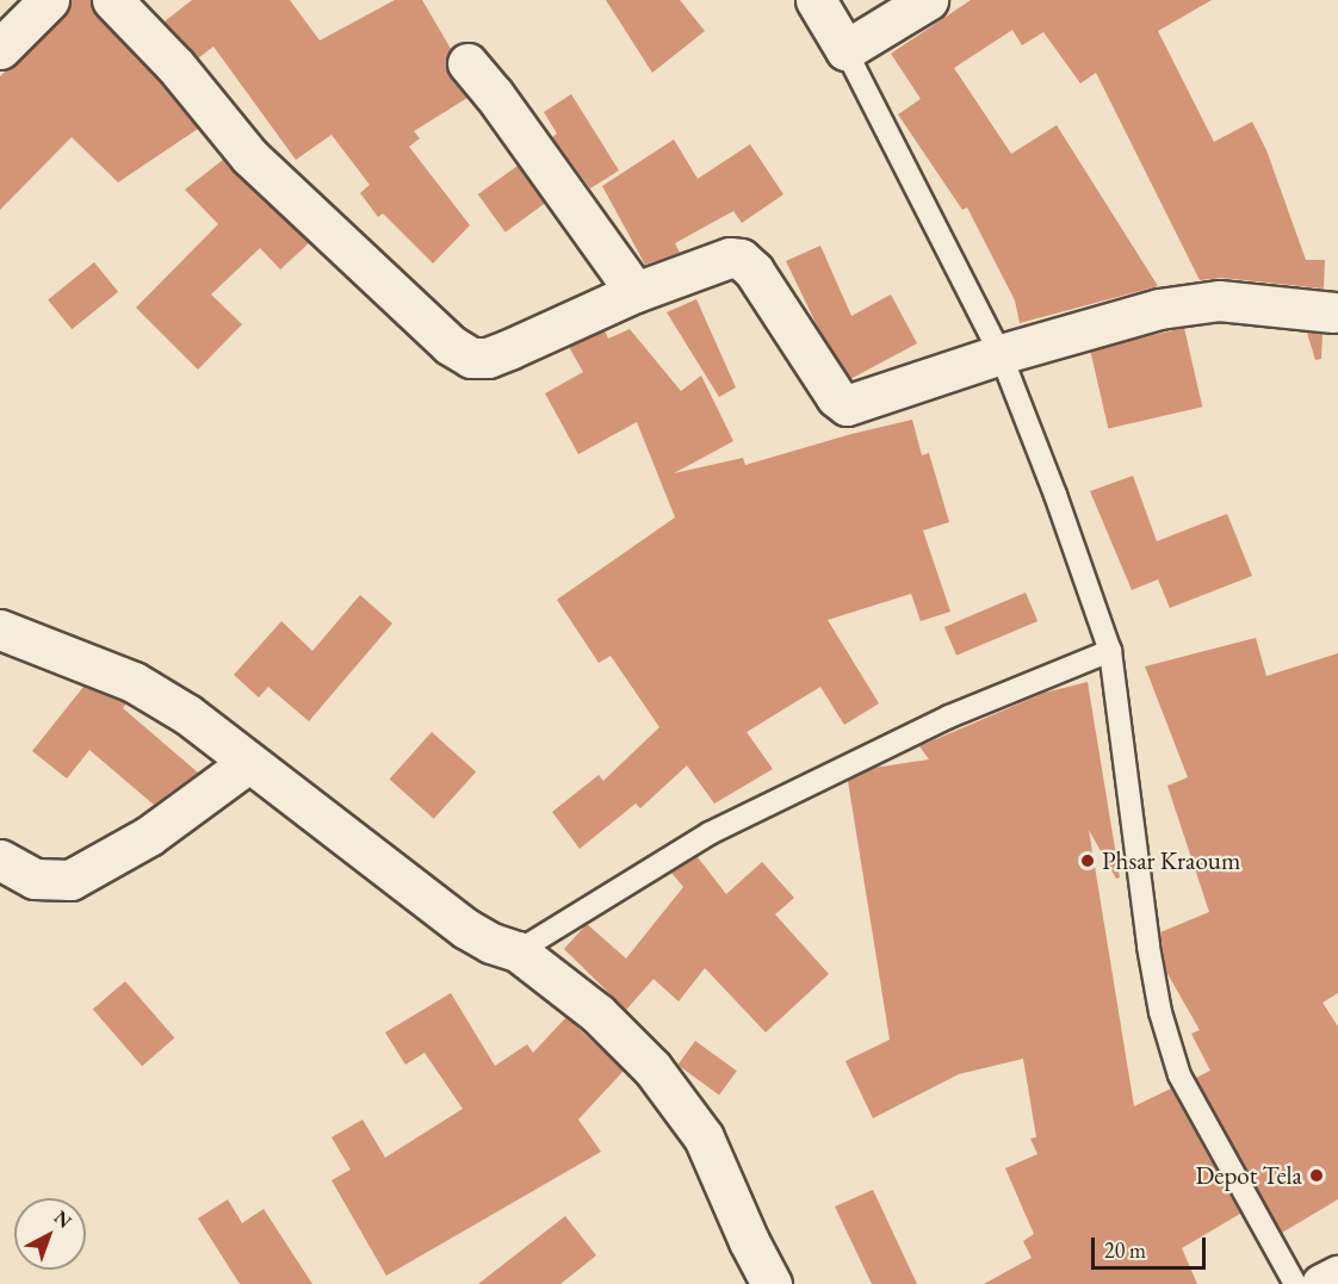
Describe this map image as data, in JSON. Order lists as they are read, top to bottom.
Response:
{
  "places": ["Phsar Kraoum", "Depot Tela"],
  "scale_bar": "20 m",
  "north": "top right"
}
